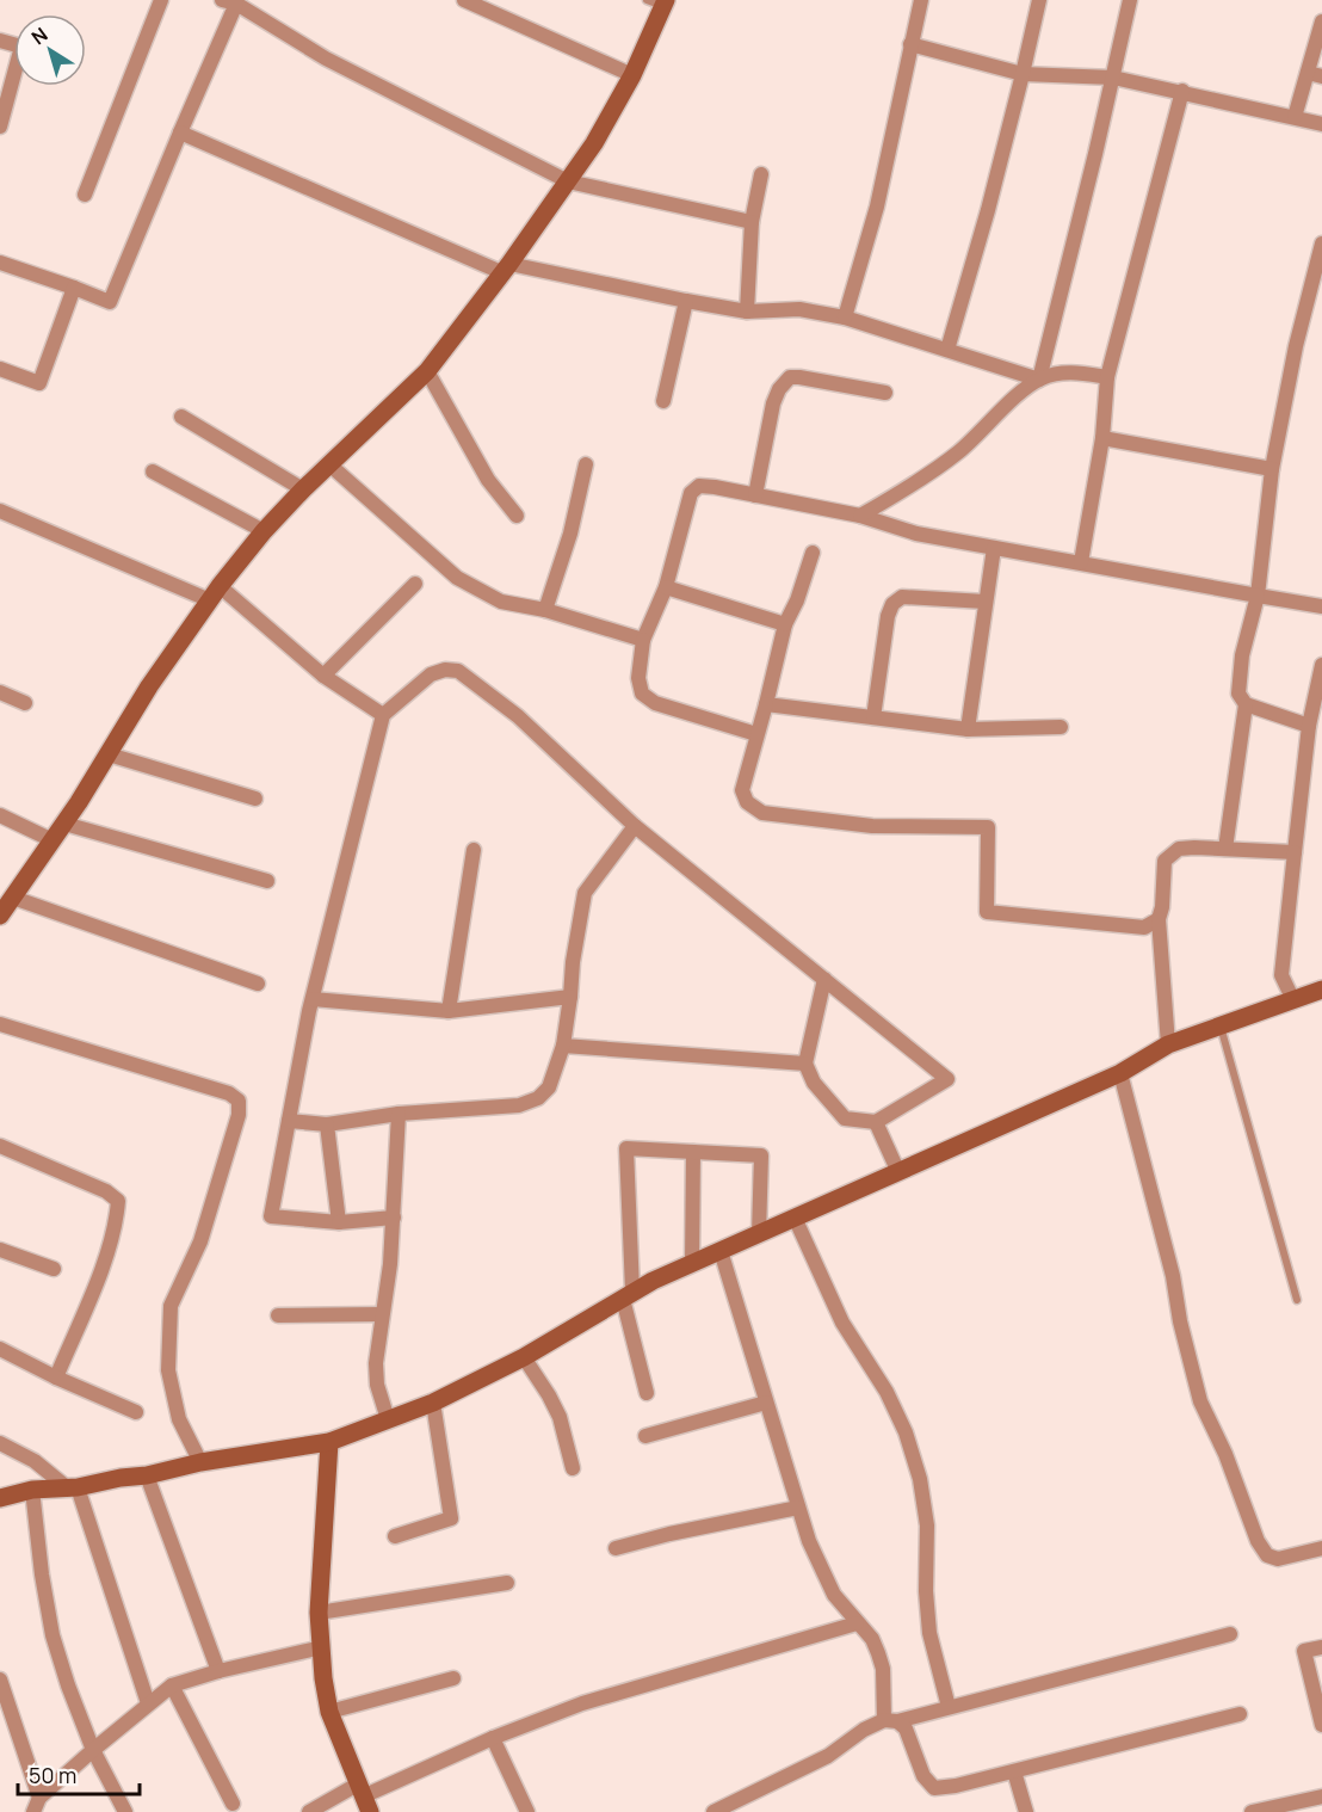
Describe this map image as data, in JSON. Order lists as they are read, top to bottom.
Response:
{
  "scale_bar": "50 m",
  "north": "top left"
}
